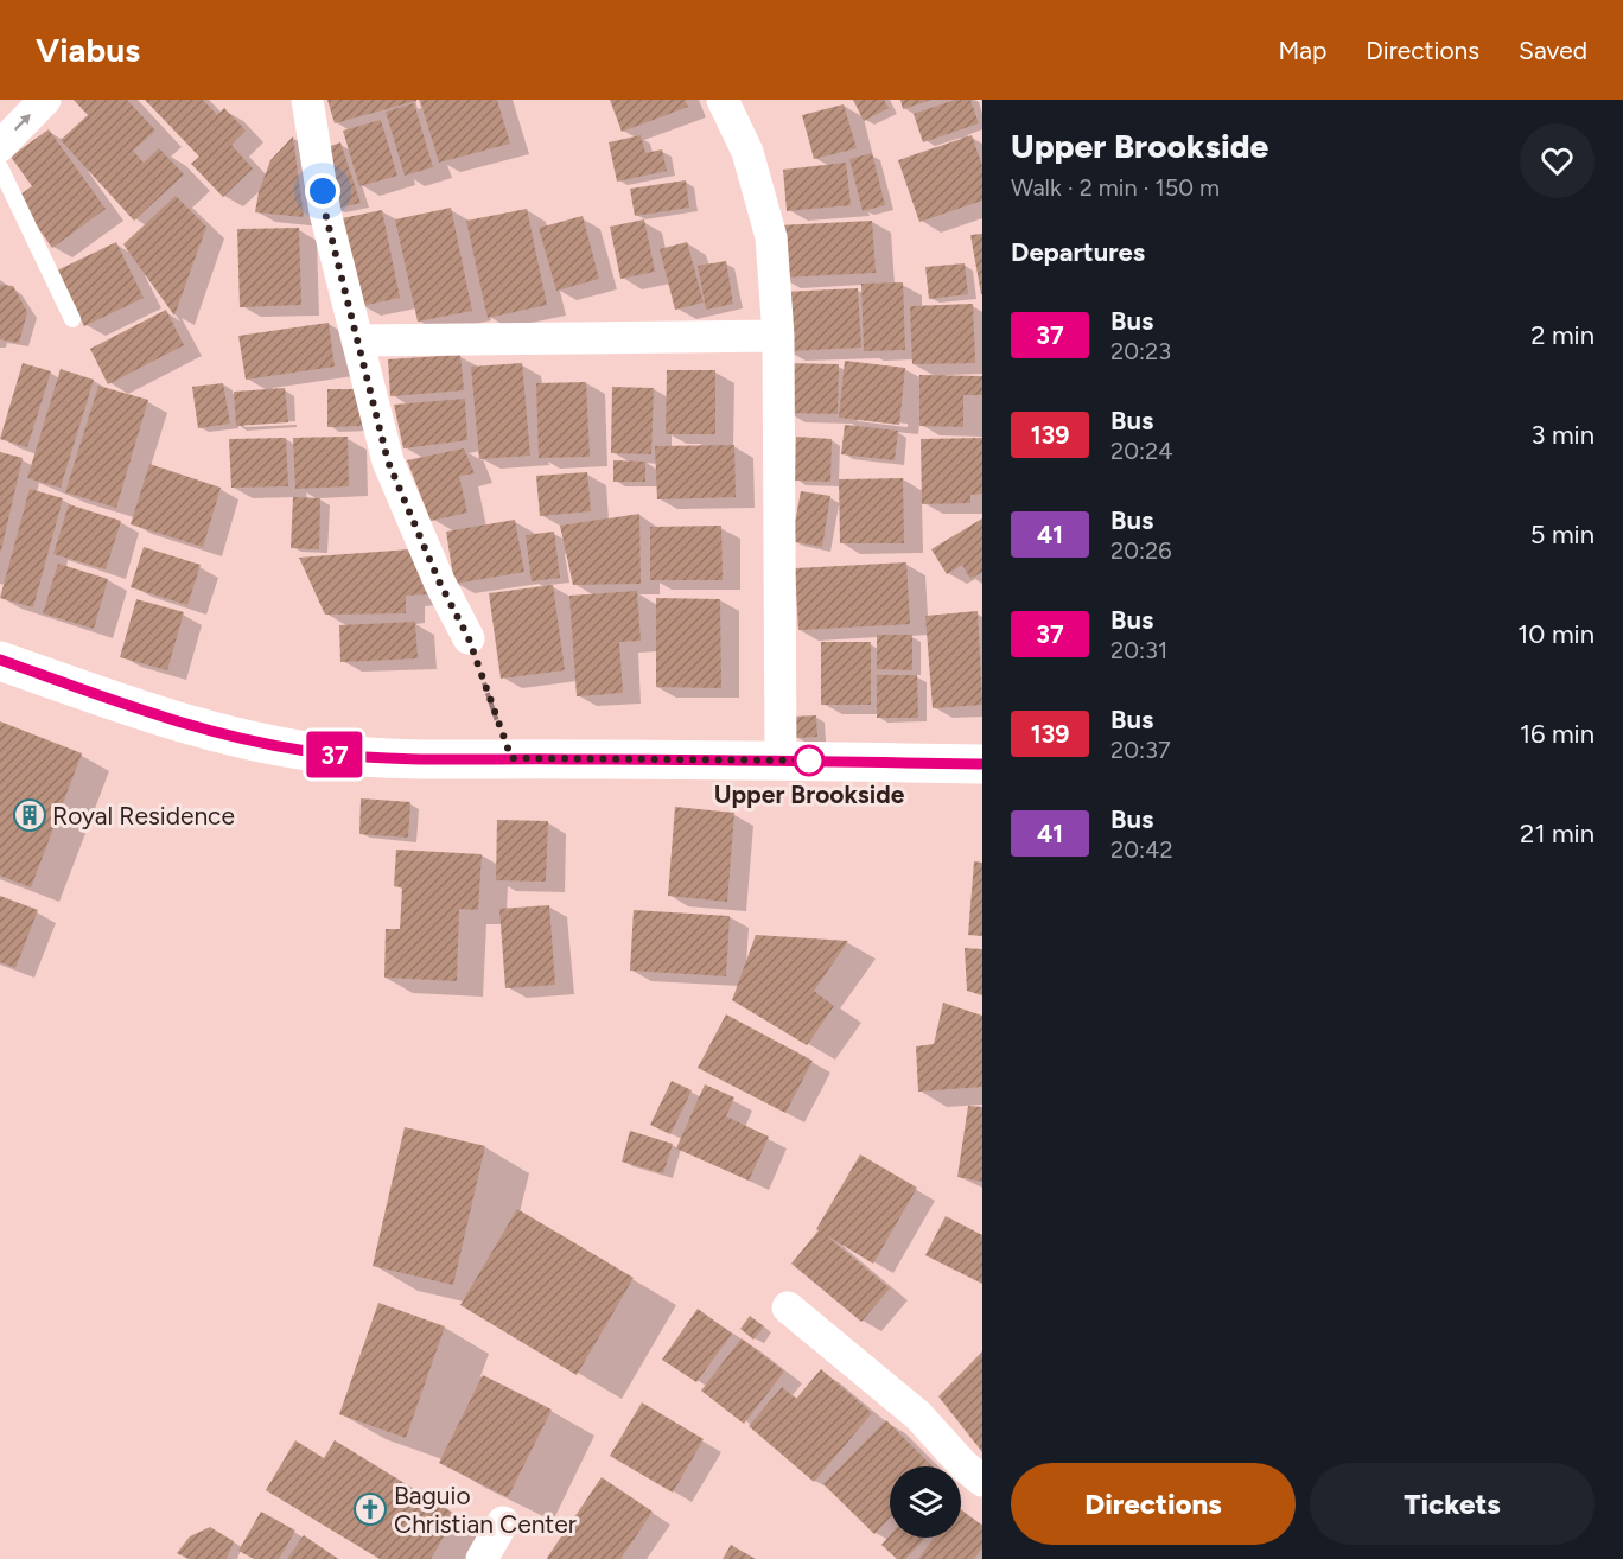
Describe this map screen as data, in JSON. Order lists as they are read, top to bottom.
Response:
{
  "places": {
    "other": ["Upper Brookside"],
    "building": ["Royal Residence"],
    "church": ["Baguio Christian Center"]
  },
  "lines": ["bus line 37"],
  "page": {
    "header": "Viabus",
    "nav": ["Map", "Directions", "Saved"],
    "on_map": "37",
    "heading": [
      ["Upper Brookside", "Walk · 2 min · 150 m"],
      "Departures"
    ],
    "list": [
      {
        "mark": "37",
        "name": "Bus",
        "note": "20:23",
        "value": "2 min"
      },
      {
        "mark": "139",
        "name": "Bus",
        "note": "20:24",
        "value": "3 min"
      },
      {
        "mark": "41",
        "name": "Bus",
        "note": "20:26",
        "value": "5 min"
      },
      {
        "mark": "37",
        "name": "Bus",
        "note": "20:31",
        "value": "10 min"
      },
      {
        "mark": "139",
        "name": "Bus",
        "note": "20:37",
        "value": "16 min"
      },
      {
        "mark": "41",
        "name": "Bus",
        "note": "20:42",
        "value": "21 min"
      }
    ],
    "buttons": ["Directions", "Tickets"]
  }
}
